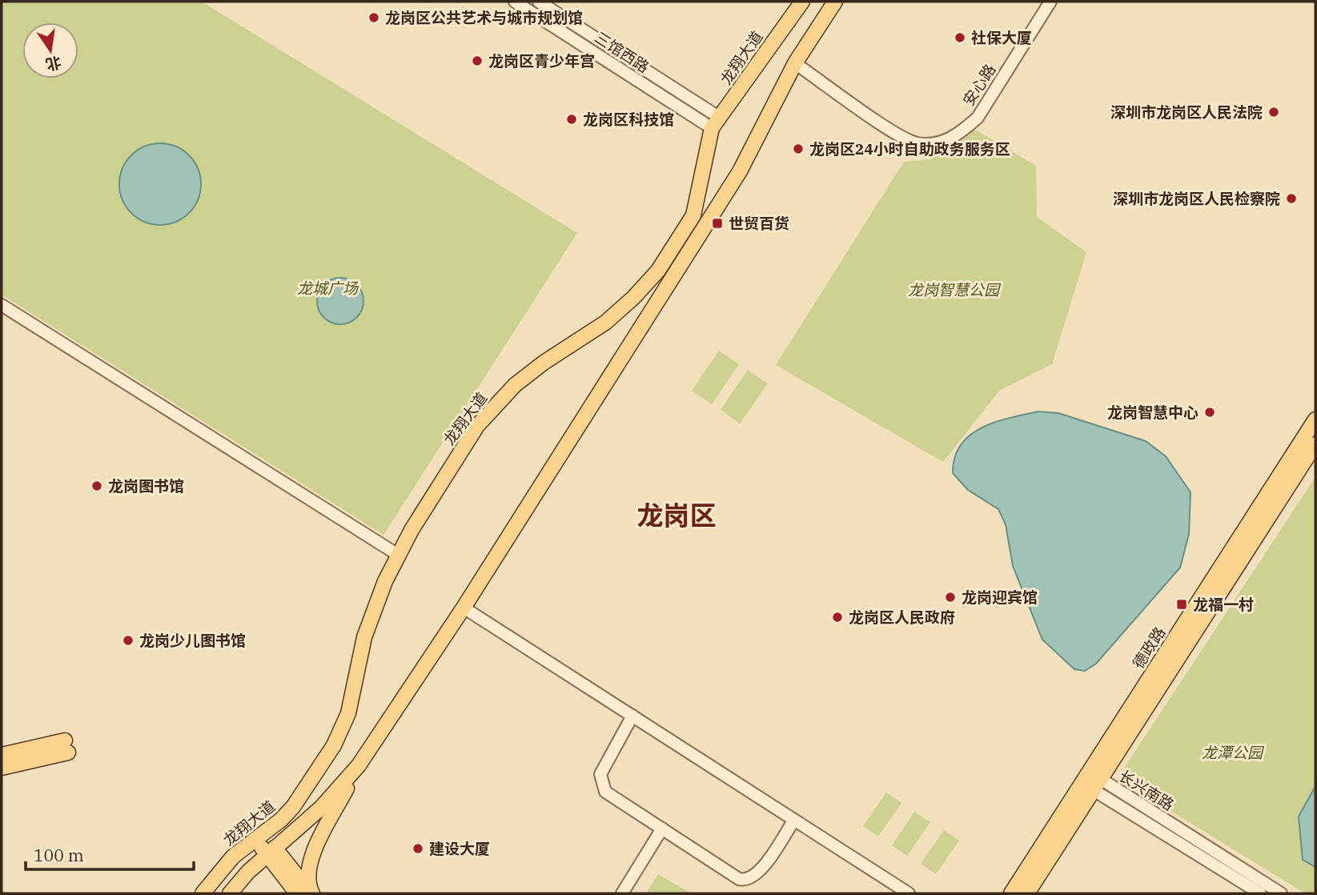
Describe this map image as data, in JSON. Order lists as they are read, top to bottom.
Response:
{
  "streets": {
    "main road": ["龙翔大道", "德政路"],
    "street": ["三馆西路", "安心路", "长兴南路"]
  },
  "crossings": [
    ["三馆西路", "龙翔大道"],
    ["德政路", "长兴南路"]
  ],
  "districts": ["龙岗区"],
  "parks": ["龙城广场", "龙岗智慧公园", "龙潭公园"],
  "places": {
    "other": [
      "龙岗区公共艺术与城市规划馆",
      "社保大厦",
      "龙岗区青少年宫",
      "深圳市龙岗区人民法院",
      "龙岗区科技馆",
      "龙岗区24小时自助政务服务区",
      "深圳市龙岗区人民检察院",
      "龙岗智慧中心",
      "龙岗图书馆",
      "龙岗迎宾馆",
      "龙岗区人民政府",
      "龙岗少儿图书馆",
      "建设大厦"
    ],
    "transit": ["世贸百货", "龙福一村"]
  },
  "scale_bar": "100 m",
  "north": "bottom"
}
